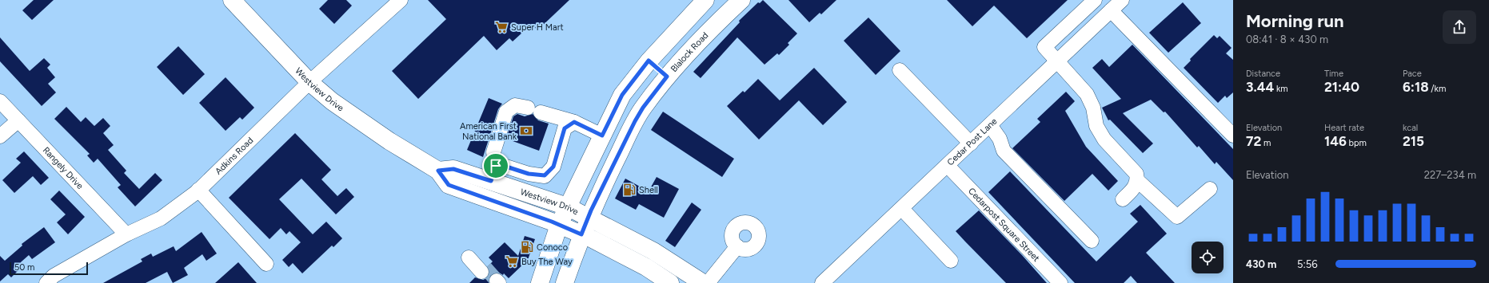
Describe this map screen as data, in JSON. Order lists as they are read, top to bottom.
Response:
{
  "streets": {
    "main road": ["Blalock Road", "Westview Drive"],
    "street": [
      "Cedar Post Lane",
      "Adkins Road",
      "Rangely Drive",
      "Cedarpost Square Street"
    ]
  },
  "crossings": [
    ["Blalock Road", "Westview Drive"],
    ["Westview Drive", "Adkins Road"],
    ["Cedar Post Lane", "Cedarpost Square Street"],
    ["Adkins Road", "Rangely Drive"]
  ],
  "places": {
    "supermarket": ["Super H Mart", "Buy The Way"],
    "bank": ["American First National Bank"],
    "fuel station": ["Shell", "Conoco"]
  },
  "scale_bar": "50 m",
  "page": {
    "heading": ["Morning run", "08:41 · 8 × 430 m"],
    "stats": [
      ["Distance", "3.44 km"],
      ["Time", "21:40"],
      ["Pace", "6:18 /km"],
      ["Elevation", "72 m"],
      ["Heart rate", "146 bpm"],
      ["kcal", "215"]
    ],
    "chart": ["Elevation", "227–234 m"],
    "list": [
      {
        "name": "430 m",
        "note": "5:56"
      }
    ],
    "scale": "50 m"
  }
}
